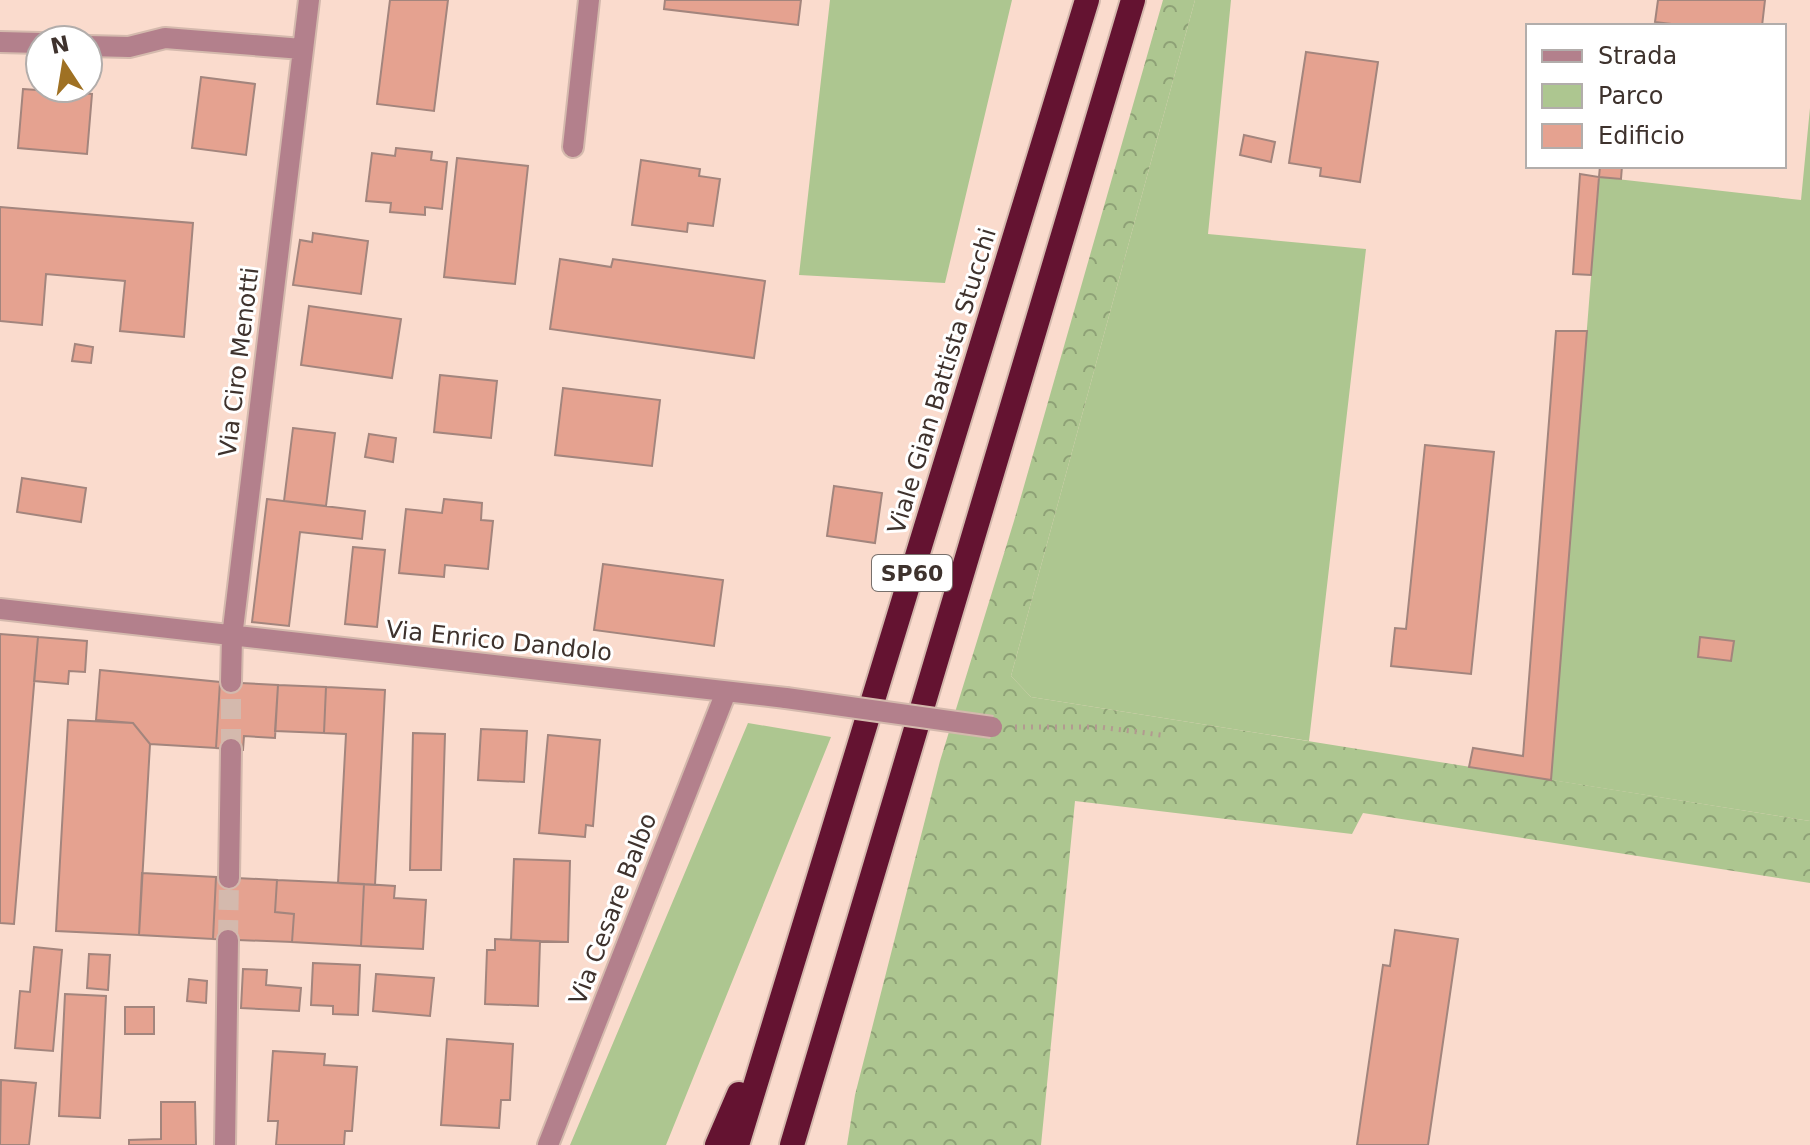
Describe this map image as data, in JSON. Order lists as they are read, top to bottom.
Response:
{
  "streets": {
    "highway": ["Viale Gian Battista Stucchi", "SP60"],
    "street": ["Via Ciro Menotti", "Via Enrico Dandolo", "Via Cesare Balbo"]
  },
  "crossings": [
    ["Via Ciro Menotti", "Via Enrico Dandolo"],
    ["Via Enrico Dandolo", "Via Cesare Balbo"]
  ],
  "legend": ["Strada", "Parco", "Edificio"],
  "north": "top"
}
